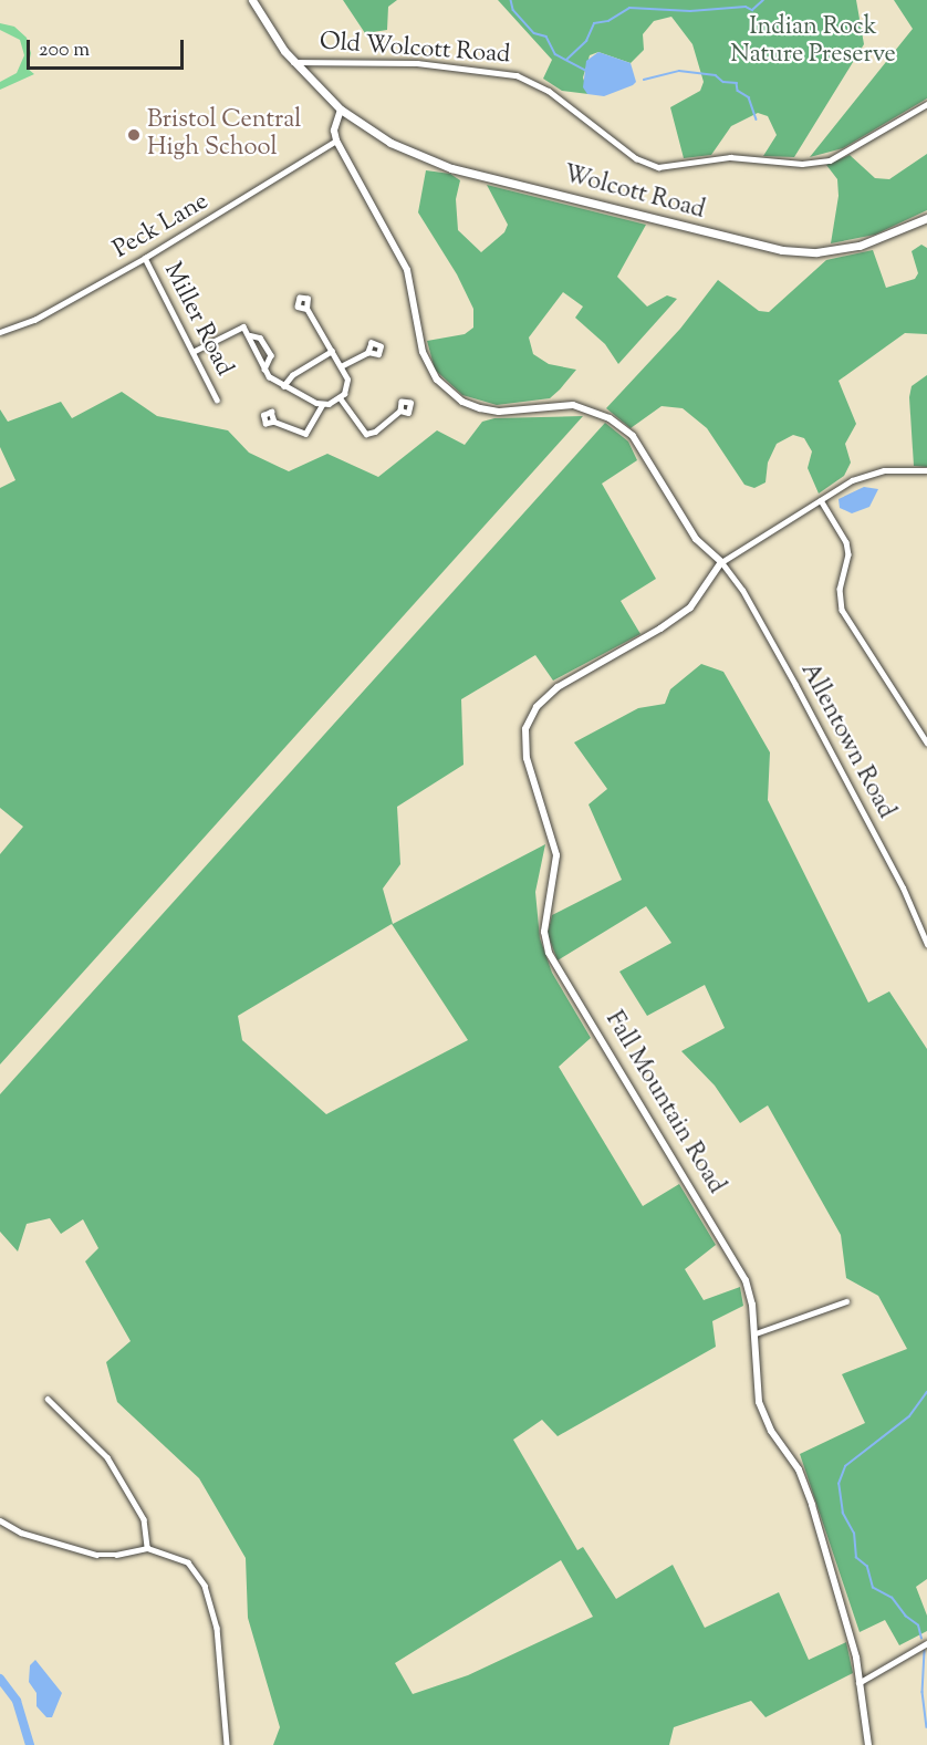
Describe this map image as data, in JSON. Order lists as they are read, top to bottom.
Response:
{
  "streets": {
    "main road": ["Wolcott Road", "Fall Mountain Road"],
    "street": [
      "Old Wolcott Road",
      "Peck Lane",
      "Miller Road",
      "Allentown Road"
    ]
  },
  "crossings": [
    ["Old Wolcott Road", "Wolcott Road"],
    ["Peck Lane", "Miller Road"],
    ["Allentown Road", "Fall Mountain Road"]
  ],
  "parks": ["Indian Rock Nature Preserve"],
  "places": ["Bristol Central High School"],
  "scale_bar": "200 m"
}
